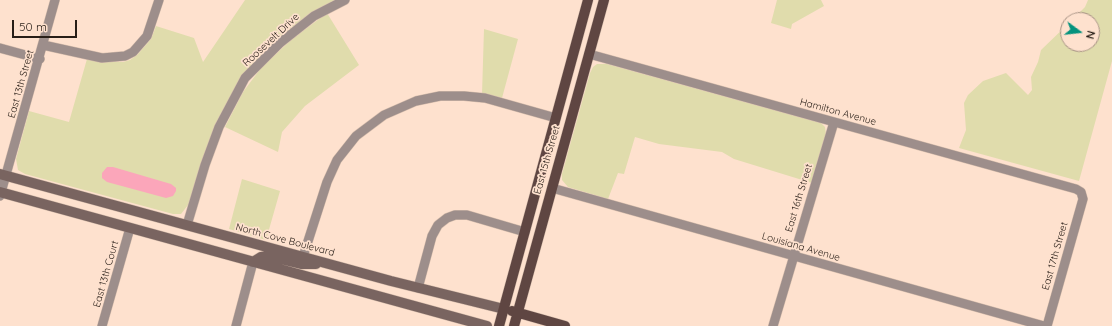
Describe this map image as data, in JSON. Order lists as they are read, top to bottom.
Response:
{
  "streets": {
    "main road": ["East 15th Street", "North Cove Boulevard"],
    "street": [
      "Roosevelt Drive",
      "East 13th Street",
      "Hamilton Avenue",
      "East 16th Street",
      "Louisiana Avenue",
      "East 17th Street",
      "East 13th Court"
    ]
  },
  "crossings": [
    ["Roosevelt Drive", "North Cove Boulevard"],
    ["East 13th Street", "North Cove Boulevard"],
    ["Hamilton Avenue", "East 15th Street"],
    ["Hamilton Avenue", "East 16th Street"],
    ["Hamilton Avenue", "East 17th Street"],
    ["East 15th Street", "North Cove Boulevard"],
    ["East 15th Street", "Louisiana Avenue"],
    ["East 16th Street", "Louisiana Avenue"],
    ["Louisiana Avenue", "East 17th Street"]
  ],
  "scale_bar": "50 m",
  "north": "right"
}
